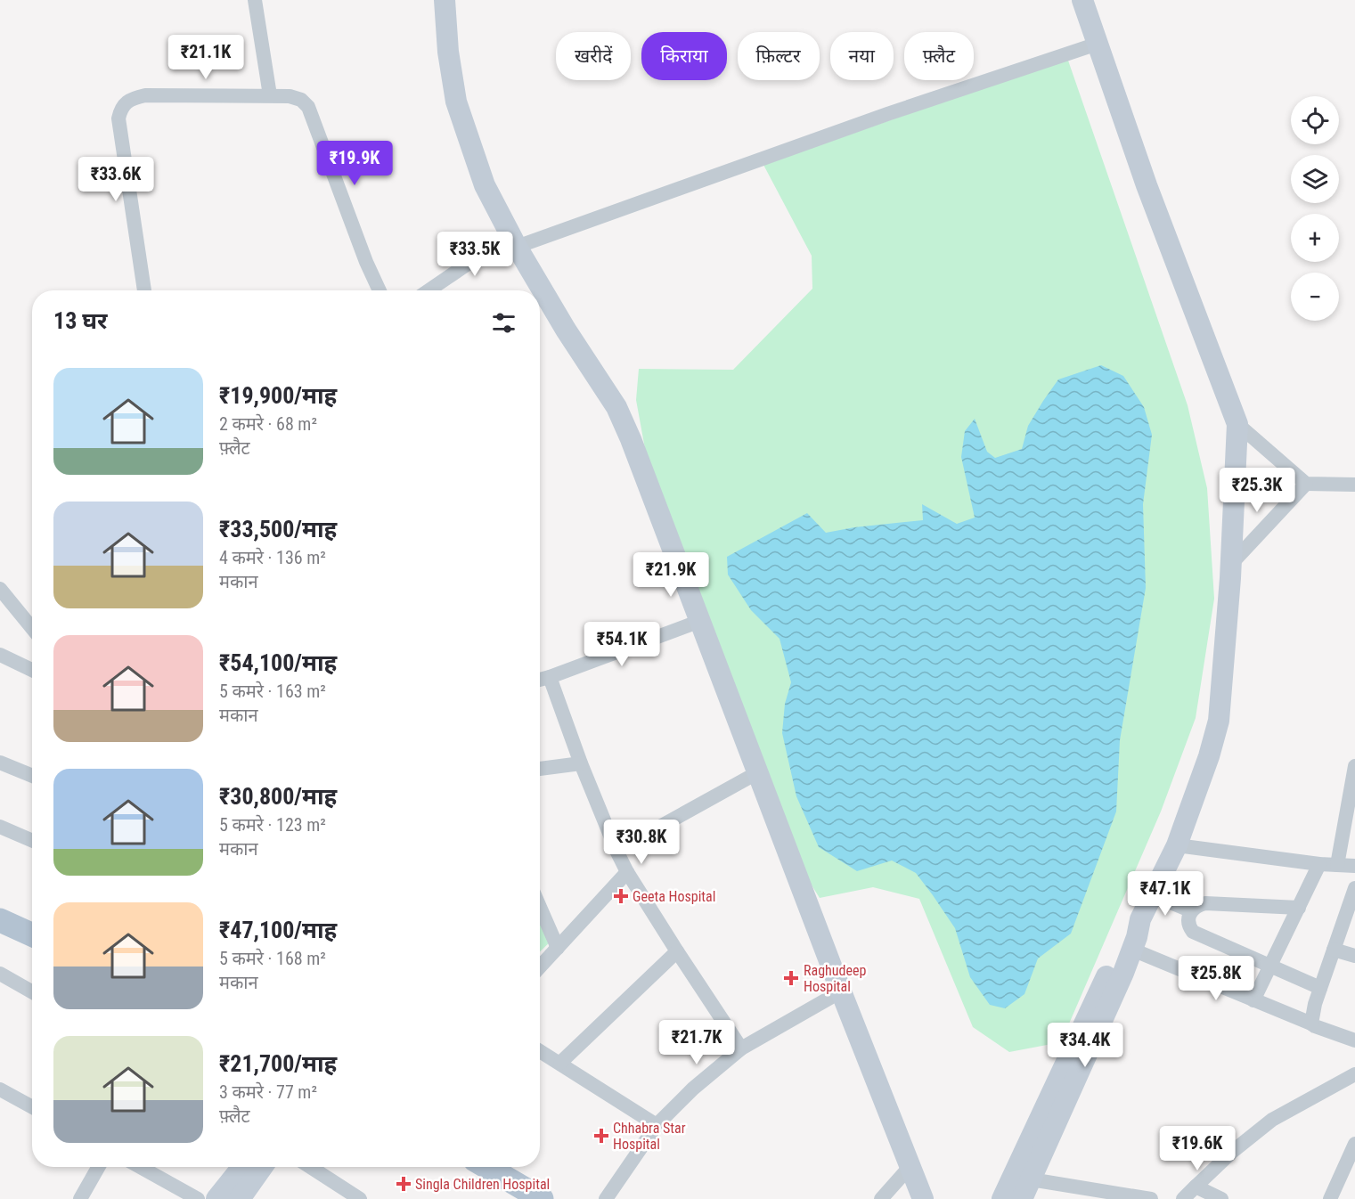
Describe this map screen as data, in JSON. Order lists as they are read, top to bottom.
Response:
{
  "places": {
    "health": [
      "Geeta Hospital",
      "Raghudeep Hospital",
      "Chhabra Star Hospital",
      "Singla Children Hospital"
    ]
  },
  "page": {
    "chip": [
      "खरीदें",
      "किराया",
      "फ़िल्टर",
      "नया",
      "फ़्लैट"
    ],
    "price": [
      "₹21.1K",
      "₹19.9K",
      "₹33.6K",
      "₹33.5K",
      "₹25.3K",
      "₹21.9K",
      "₹54.1K",
      "₹30.8K",
      "₹47.1K",
      "₹25.8K",
      "₹21.7K",
      "₹34.4K",
      "₹19.6K"
    ],
    "map_buttons": ["+", "−"],
    "heading": "13 घर",
    "list": [
      {
        "name": "₹19,900/माह",
        "note": "2 कमरे · 68 m² · फ़्लैट"
      },
      {
        "name": "₹33,500/माह",
        "note": "4 कमरे · 136 m² · मकान"
      },
      {
        "name": "₹54,100/माह",
        "note": "5 कमरे · 163 m² · मकान"
      },
      {
        "name": "₹30,800/माह",
        "note": "5 कमरे · 123 m² · मकान"
      },
      {
        "name": "₹47,100/माह",
        "note": "5 कमरे · 168 m² · मकान"
      },
      {
        "name": "₹21,700/माह",
        "note": "3 कमरे · 77 m² · फ़्लैट"
      }
    ]
  }
}
